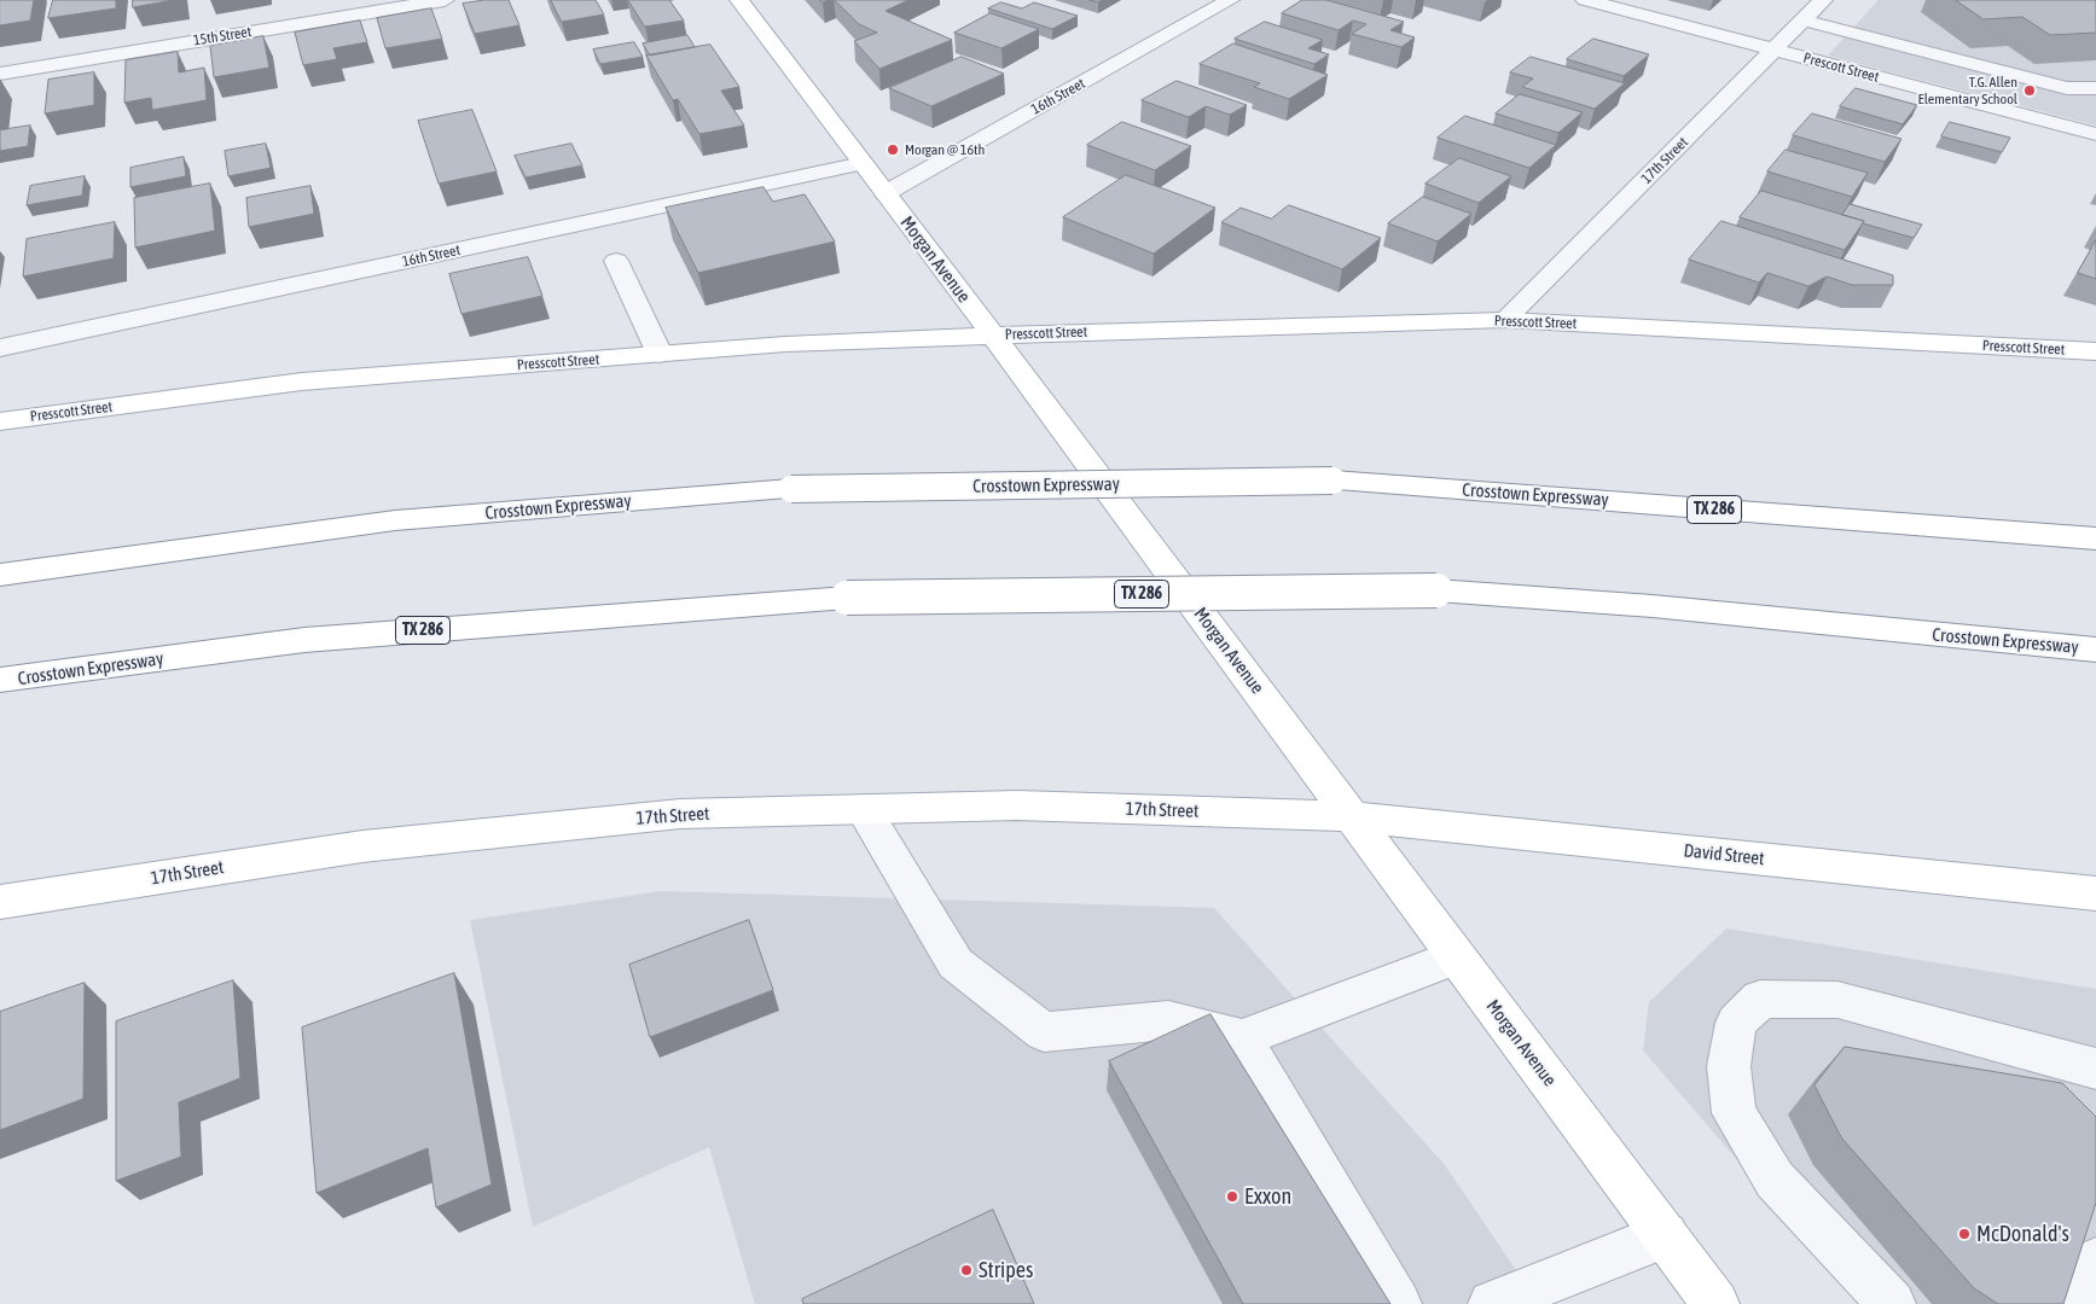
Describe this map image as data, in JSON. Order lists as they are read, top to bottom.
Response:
{
  "streets": {
    "main road": [
      "17th Street",
      "Morgan Avenue",
      "Presscott Street",
      "Crosstown Expressway",
      "TX 286",
      "David Street"
    ],
    "street": ["15th Street", "Prescott Street", "16th Street"]
  },
  "crossings": [
    ["Prescott Street", "17th Street"],
    ["16th Street", "Morgan Avenue"],
    ["17th Street", "Morgan Avenue"],
    ["17th Street", "Presscott Street"],
    ["17th Street", "David Street"],
    ["Morgan Avenue", "Presscott Street"],
    ["Morgan Avenue", "David Street"]
  ],
  "places": [
    "T.G. Allen Elementary School",
    "Morgan @ 16th",
    "Exxon",
    "McDonald's",
    "Stripes"
  ]
}
